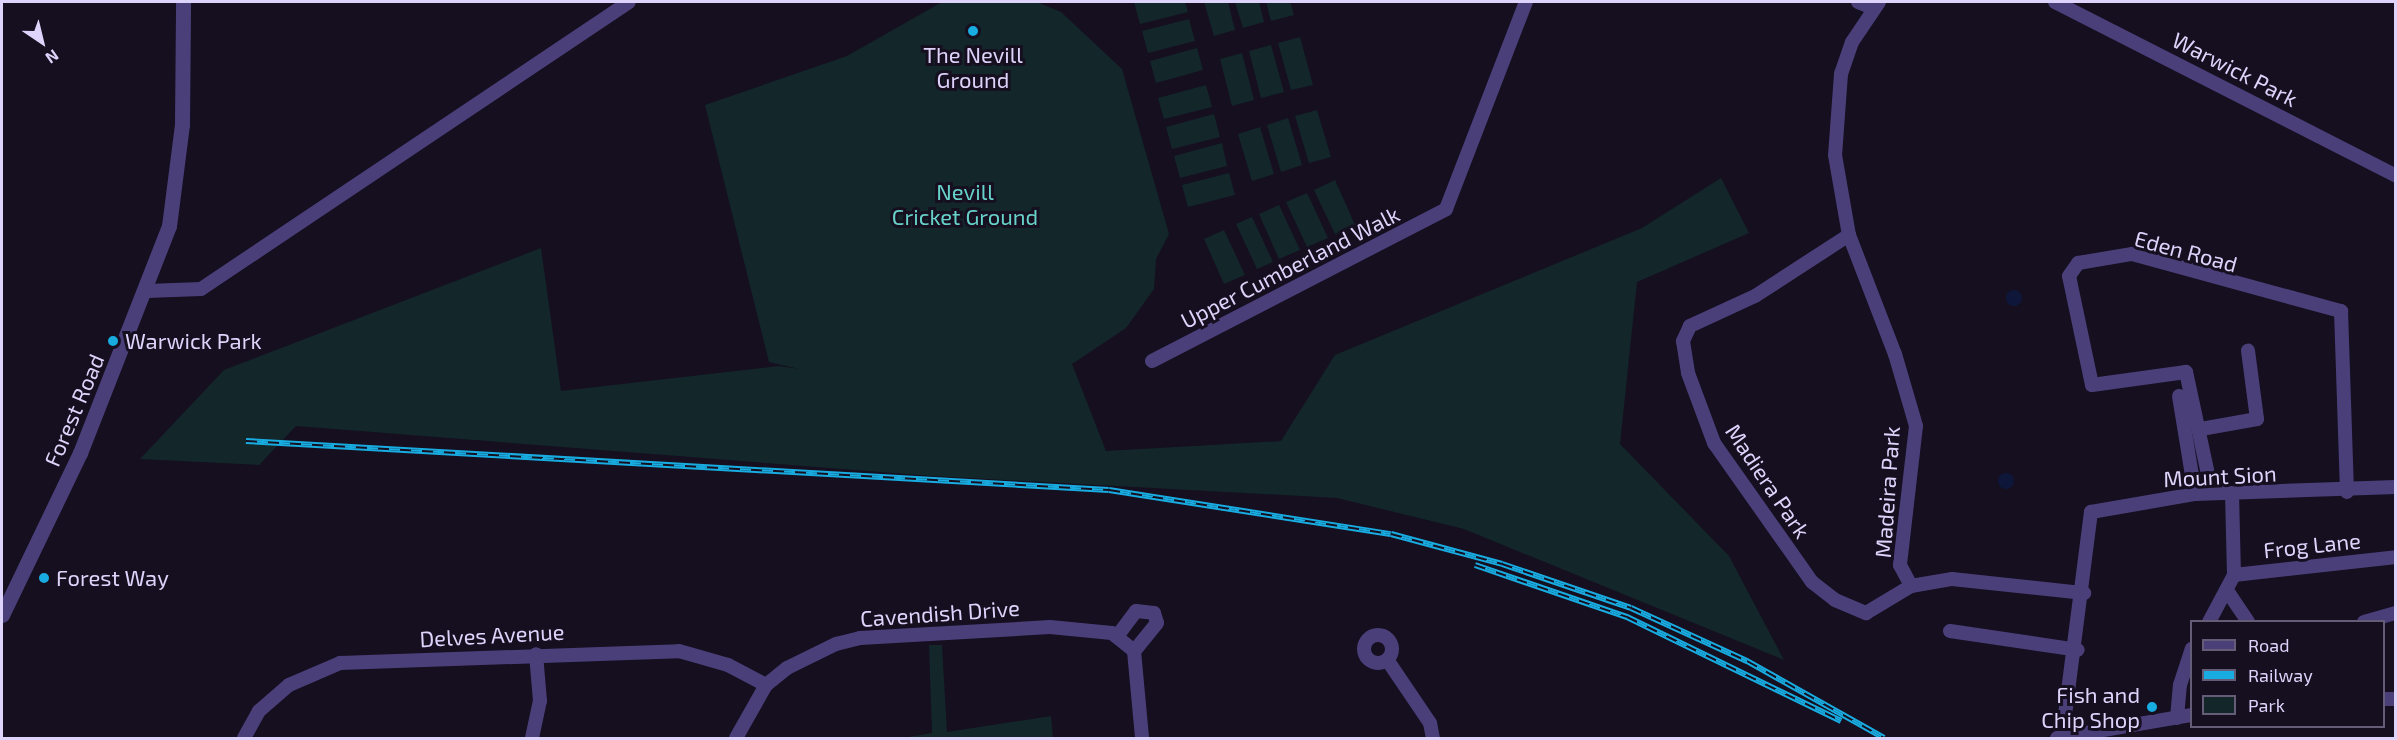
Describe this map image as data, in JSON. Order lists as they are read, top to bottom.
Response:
{
  "streets": {
    "street": [
      "Warwick Park",
      "Eden Road",
      "Upper Cumberland Walk",
      "Forest Road",
      "Mount Sion",
      "Madiera Park",
      "Madeira Park",
      "Frog Lane",
      "Cavendish Drive",
      "Delves Avenue"
    ]
  },
  "crossings": [
    ["Eden Road", "Mount Sion"],
    ["Mount Sion", "Madeira Park"],
    ["Madiera Park", "Madeira Park"],
    ["Cavendish Drive", "Delves Avenue"]
  ],
  "parks": ["Nevill Cricket Ground"],
  "places": [
    "The Nevill Ground",
    "Warwick Park",
    "Forest Way",
    "Fish and Chip Shop"
  ],
  "legend": ["Road", "Railway", "Park"],
  "north": "bottom right"
}
